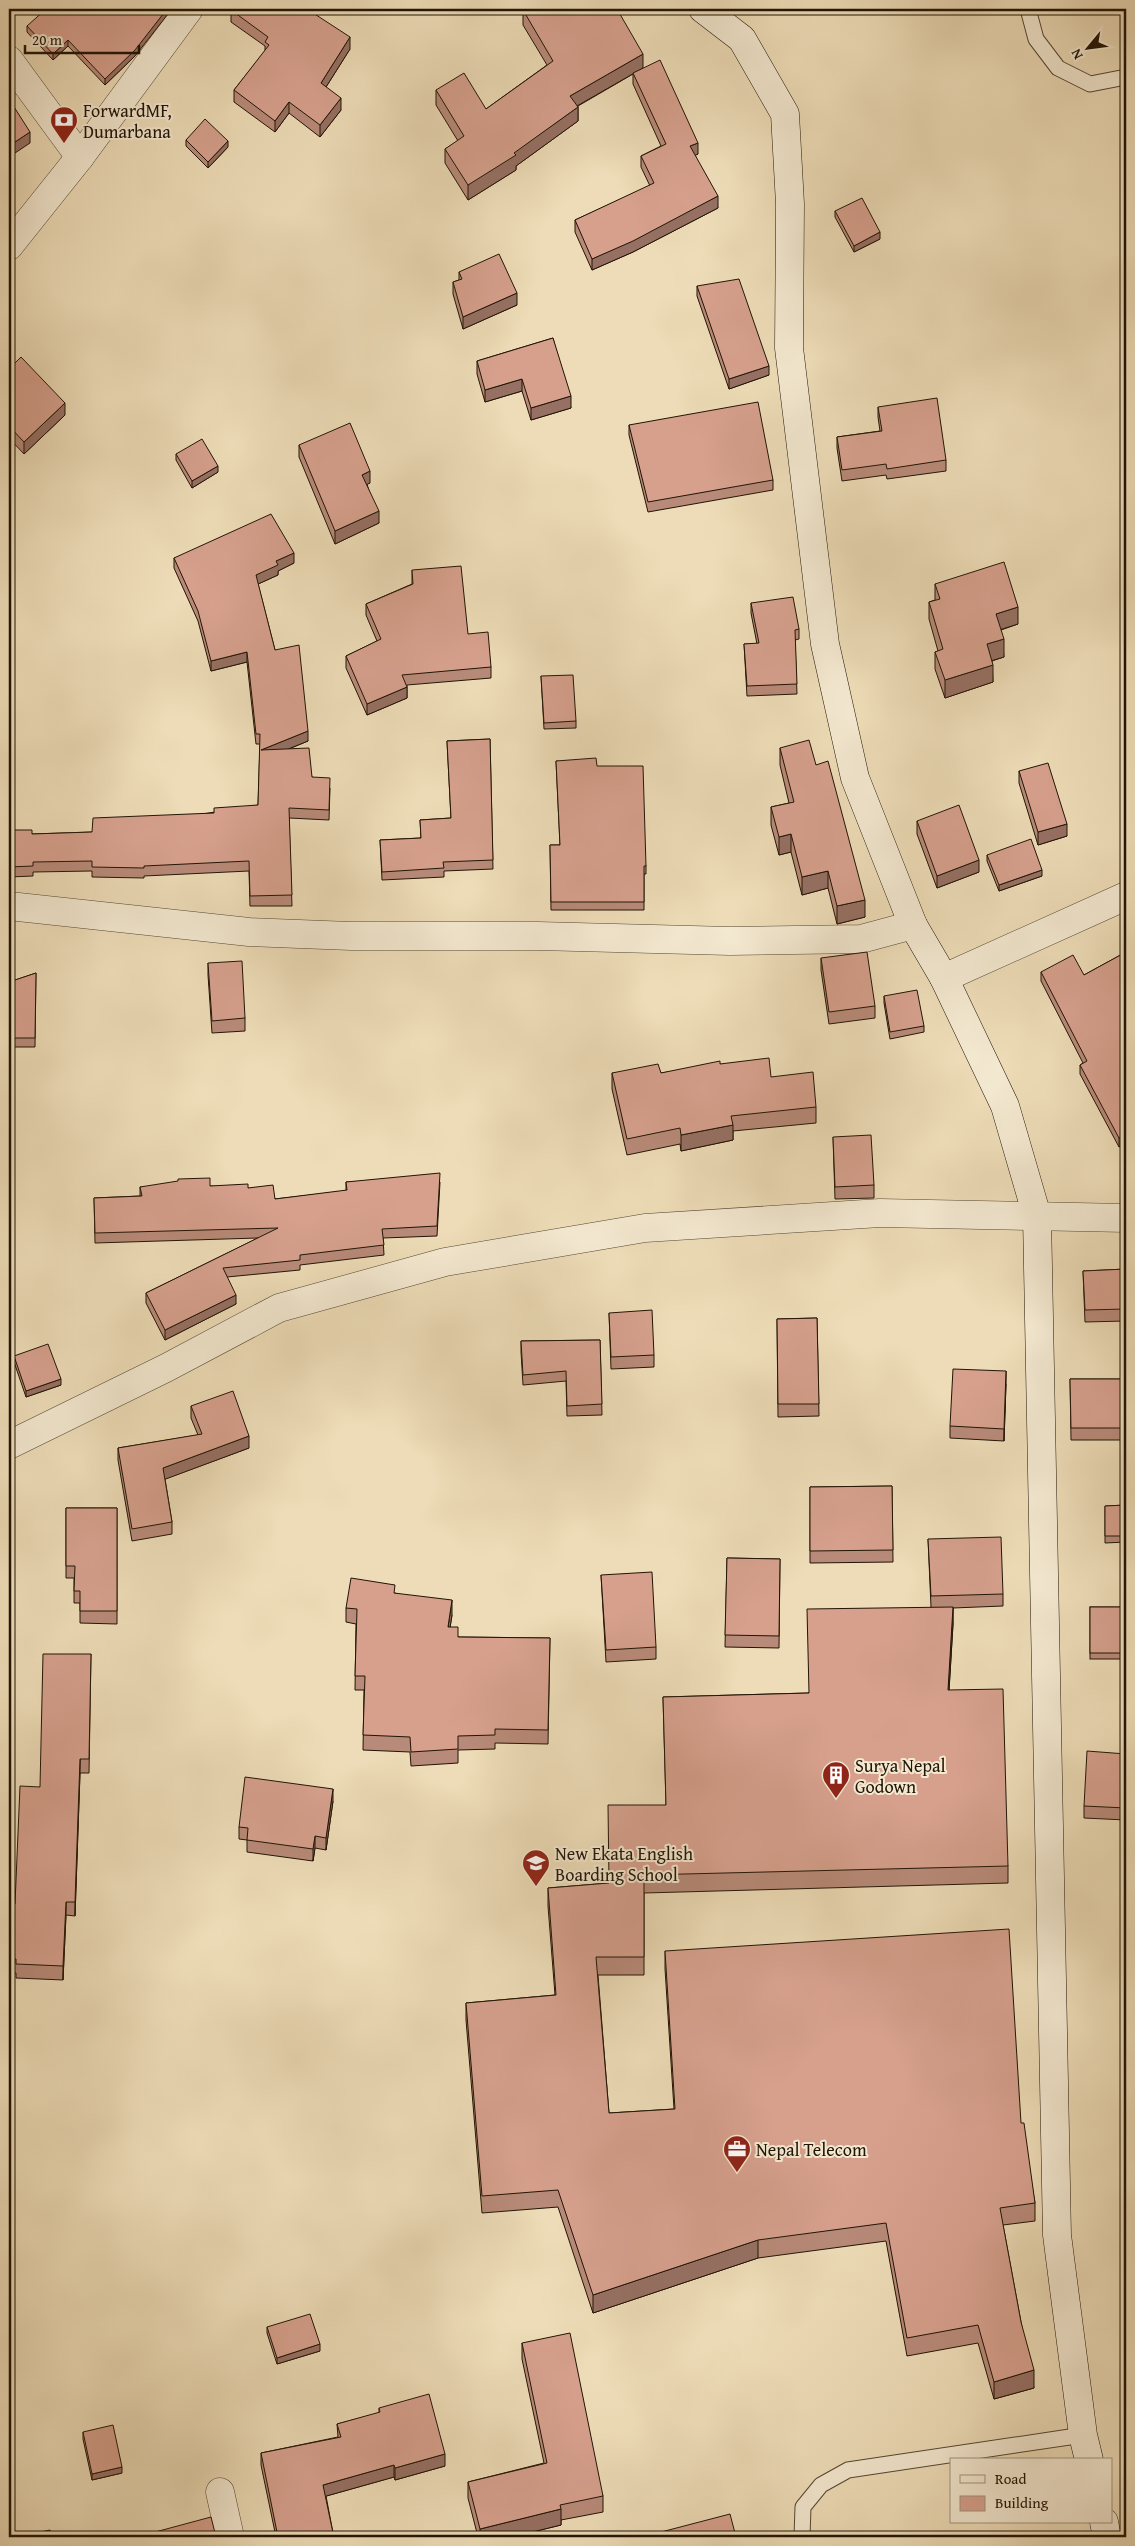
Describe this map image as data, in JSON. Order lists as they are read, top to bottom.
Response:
{
  "places": {
    "bank": ["ForwardMF, Dumarbana"],
    "building": ["Surya Nepal Godown"],
    "school or university": ["New Ekata English Boarding School"],
    "office": ["Nepal Telecom"]
  },
  "legend": ["Road", "Building"],
  "scale_bar": "20 m",
  "north": "bottom left"
}
